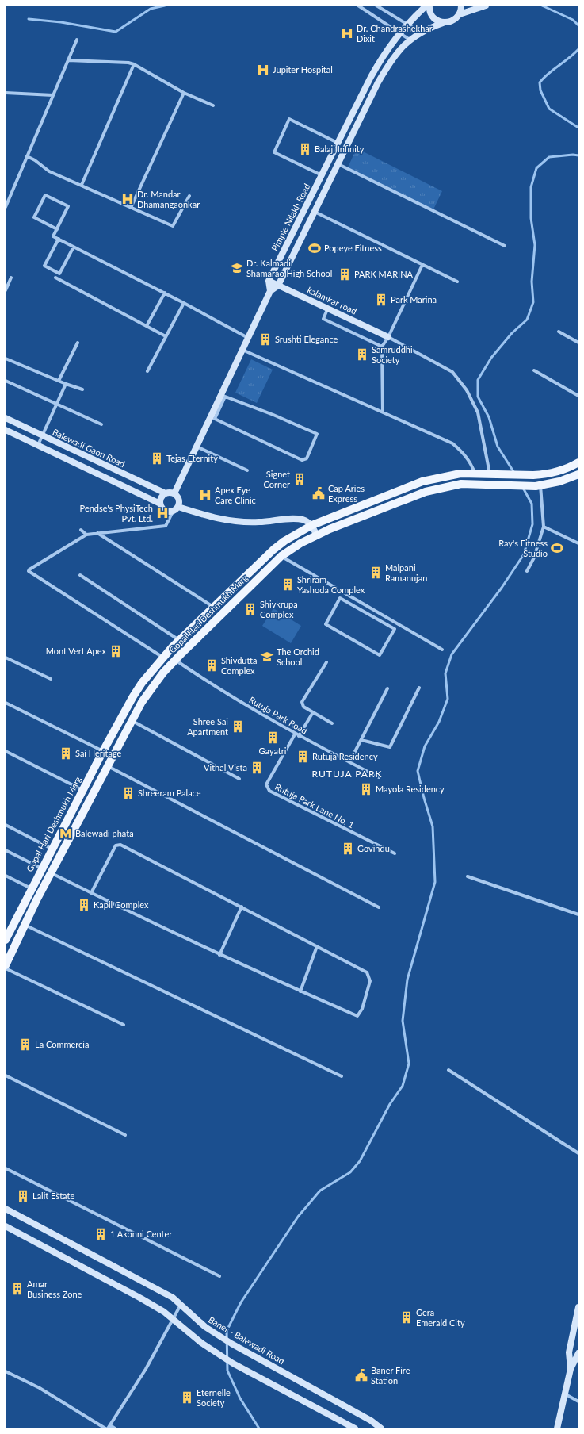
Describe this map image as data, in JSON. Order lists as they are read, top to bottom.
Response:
{
  "streets": {
    "main road": [
      "Pimple Nilakh Road",
      "kalamkar road",
      "Balewadi Gaon Road",
      "Gopal Hari Deshmukh Marg",
      "Baner - Balewadi Road"
    ],
    "street": ["Rutuja Park Road", "Rutuja Park Lane No. 1"]
  },
  "crossings": [
    ["Pimple Nilakh Road", "kalamkar road"],
    ["Gopal Hari Deshmukh Marg", "Rutuja Park Road"],
    ["Rutuja Park Road", "Rutuja Park Lane No. 1"]
  ],
  "districts": ["RUTUJA PARK"],
  "places": {
    "hospital": [
      "Dr. Chandrashekhar Dixit",
      "Jupiter Hospital",
      "Dr. Mandar Dhamangaonkar",
      "Apex Eye Care Clinic",
      "Pendse's PhysiTech Pvt. Ltd."
    ],
    "building": [
      "Balaji Infinity",
      "PARK MARINA",
      "Park Marina",
      "Srushti Elegance",
      "Samruddhi Society",
      "Tejas Eternity",
      "Signet Corner",
      "Malpani Ramanujan",
      "Shriram Yashoda Complex",
      "Shivkrupa Complex",
      "Mont Vert Apex",
      "Shivdutta Complex",
      "Shree Sai Apartment",
      "Gayatri",
      "Sai Heritage",
      "Rutuja Residency",
      "Vithal Vista",
      "Mayola Residency",
      "Shreeram Palace",
      "Govindu",
      "Kapil Complex",
      "La Commercia",
      "Lalit Estate",
      "1 Akonni Center",
      "Amar Business Zone",
      "Gera Emerald City",
      "Eternelle Society"
    ],
    "sports": ["Popeye Fitness", "Ray's Fitness Studio"],
    "school or university": ["Dr. Kalmadi Shamarao High School", "The Orchid School"],
    "public building": ["Cap Aries Express", "Baner Fire Station"],
    "metro station": ["Balewadi phata"]
  }
}
